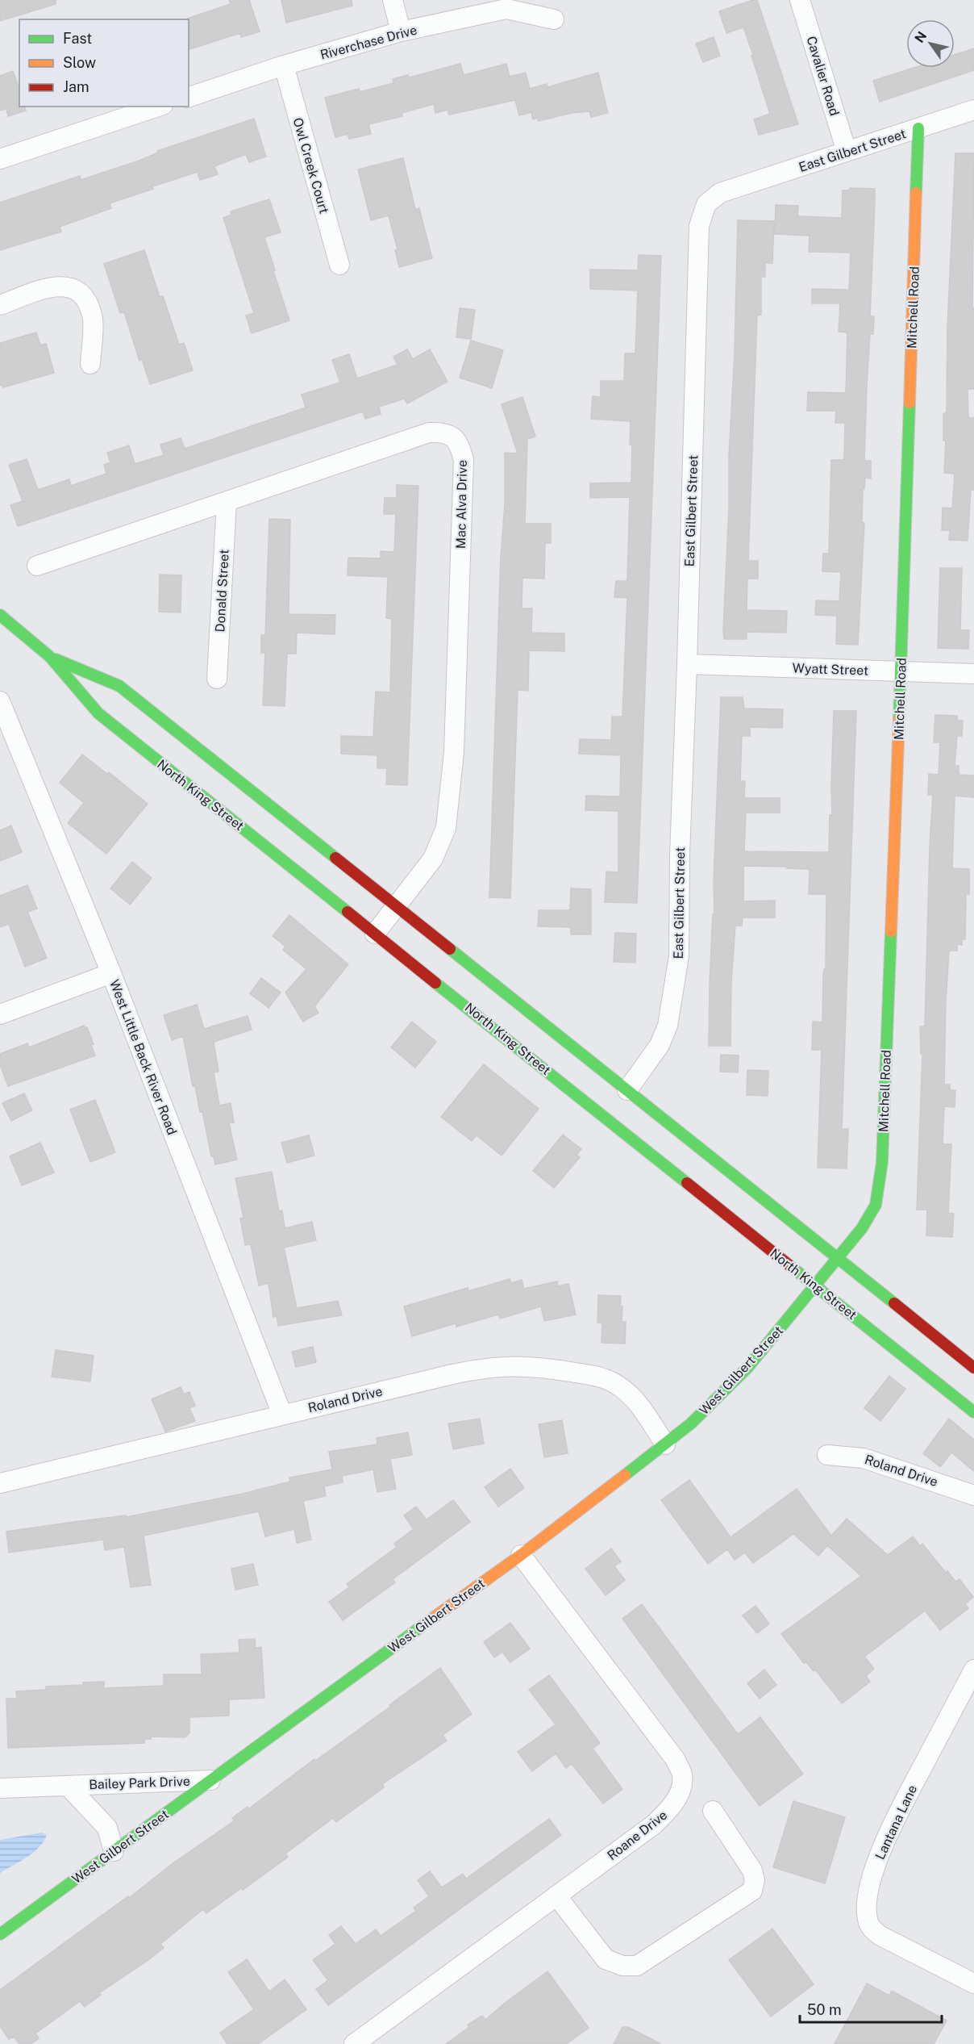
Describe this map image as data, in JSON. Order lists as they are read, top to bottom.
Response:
{
  "streets": {
    "main road": ["Mitchell Road", "North King Street", "West Gilbert Street"],
    "street": [
      "Riverchase Drive",
      "Cavalier Road",
      "East Gilbert Street",
      "Owl Creek Court",
      "Mac Alva Drive",
      "Donald Street",
      "Wyatt Street",
      "West Little Back River Road",
      "Roland Drive",
      "Bailey Park Drive",
      "Lantana Lane",
      "Roane Drive"
    ]
  },
  "crossings": [
    ["Riverchase Drive", "Owl Creek Court"],
    ["Cavalier Road", "East Gilbert Street"],
    ["East Gilbert Street", "Mitchell Road"],
    ["East Gilbert Street", "Wyatt Street"],
    ["East Gilbert Street", "North King Street"],
    ["Mitchell Road", "Wyatt Street"],
    ["Mitchell Road", "North King Street"],
    ["Mitchell Road", "West Gilbert Street"],
    ["Mac Alva Drive", "Donald Street"],
    ["Mac Alva Drive", "North King Street"],
    ["North King Street", "West Gilbert Street"],
    ["West Little Back River Road", "Roland Drive"],
    ["West Gilbert Street", "Roland Drive"],
    ["West Gilbert Street", "Bailey Park Drive"],
    ["West Gilbert Street", "Roane Drive"]
  ],
  "legend": ["Fast", "Slow", "Jam"],
  "scale_bar": "50 m",
  "north": "top left"
}
